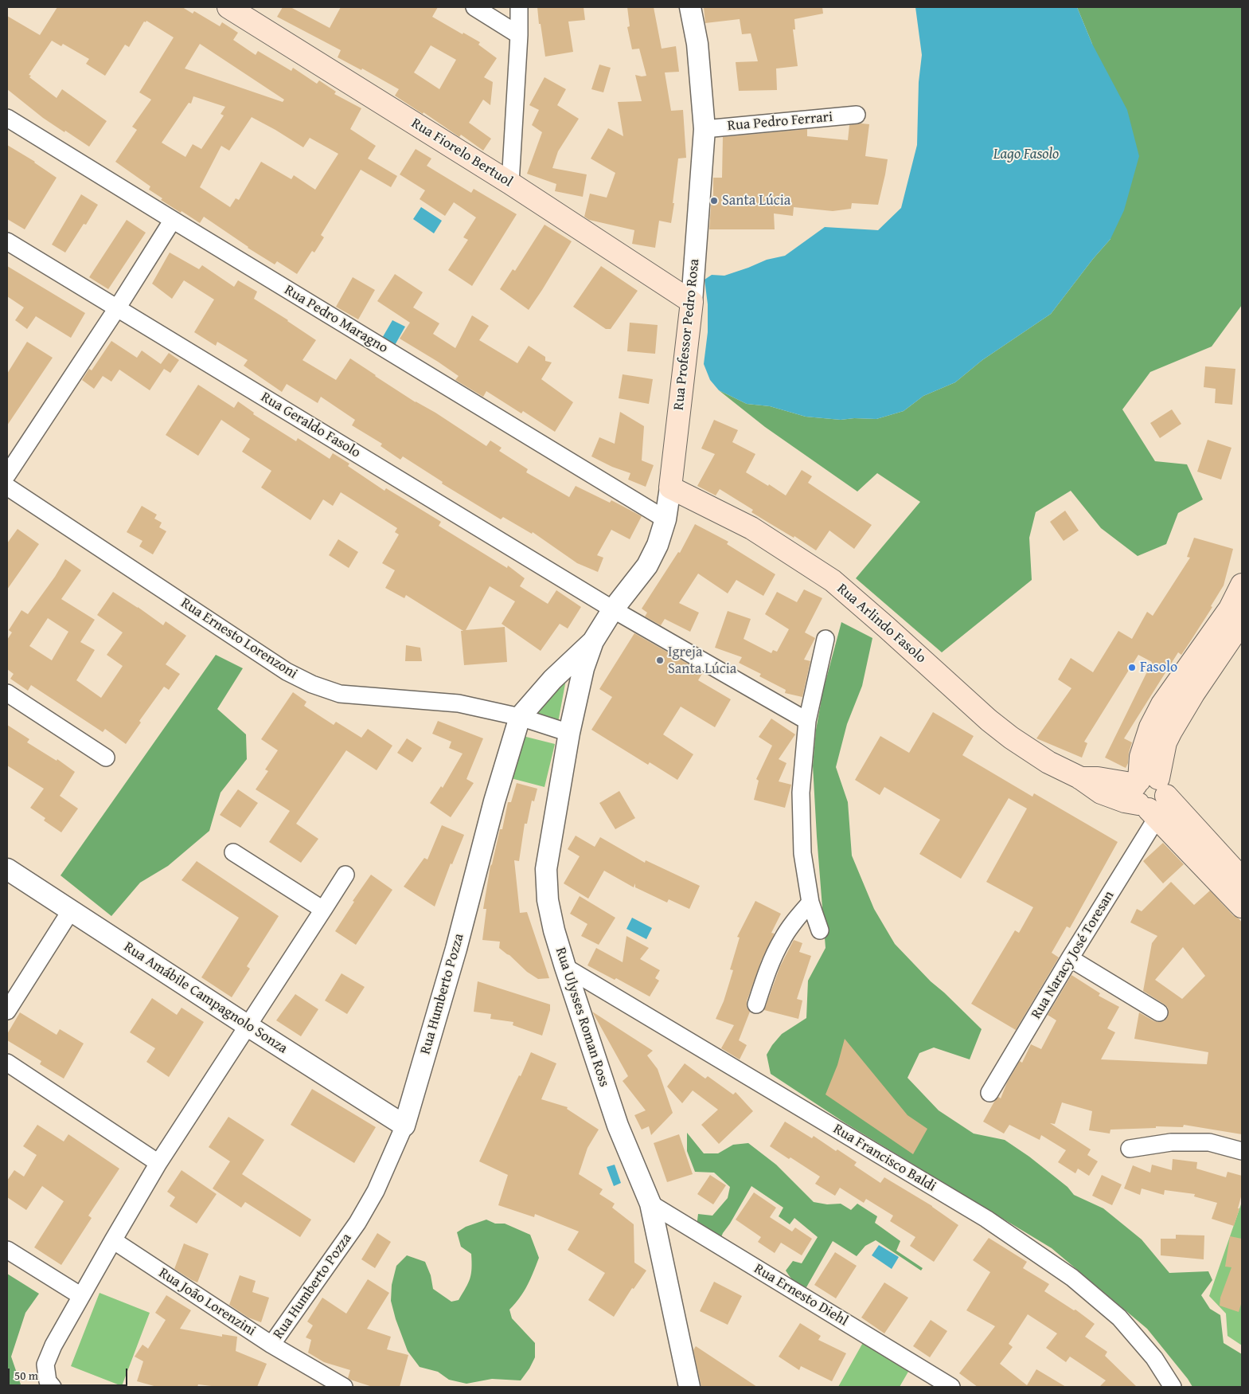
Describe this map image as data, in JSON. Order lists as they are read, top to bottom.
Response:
{
  "streets": {
    "main road": ["Rua Fiorelo Bertuol", "Rua Professor Pedro Rosa", "Rua Arlindo Fasolo"],
    "street": [
      "Rua Pedro Ferrari",
      "Rua Pedro Maragno",
      "Rua Geraldo Fasolo",
      "Rua Ernesto Lorenzoni",
      "Rua Naracy José Toresan",
      "Rua Humberto Pozza",
      "Rua Amábile Campagnolo Sonza",
      "Rua Ulysses Roman Ross",
      "Rua Francisco Baldi",
      "Rua Ernesto Diehl",
      "Rua João Lorenzini"
    ]
  },
  "crossings": [
    ["Rua Pedro Ferrari", "Rua Professor Pedro Rosa"],
    ["Rua Fiorelo Bertuol", "Rua Professor Pedro Rosa"],
    ["Rua Pedro Maragno", "Rua Professor Pedro Rosa"],
    ["Rua Professor Pedro Rosa", "Rua Geraldo Fasolo"],
    ["Rua Professor Pedro Rosa", "Rua Arlindo Fasolo"],
    ["Rua Professor Pedro Rosa", "Rua Humberto Pozza"],
    ["Rua Professor Pedro Rosa", "Rua Ulysses Roman Ross"],
    ["Rua Arlindo Fasolo", "Rua Naracy José Toresan"],
    ["Rua Ernesto Lorenzoni", "Rua Humberto Pozza"],
    ["Rua Ernesto Lorenzoni", "Rua Ulysses Roman Ross"],
    ["Rua Humberto Pozza", "Rua Amábile Campagnolo Sonza"],
    ["Rua Humberto Pozza", "Rua Ulysses Roman Ross"],
    ["Rua Humberto Pozza", "Rua João Lorenzini"],
    ["Rua Ulysses Roman Ross", "Rua Francisco Baldi"],
    ["Rua Ulysses Roman Ross", "Rua Ernesto Diehl"]
  ],
  "water": ["Lago Fasolo"],
  "places": ["Santa Lúcia", "Igreja Santa Lúcia", "Fasolo"],
  "scale_bar": "50 m"
}
